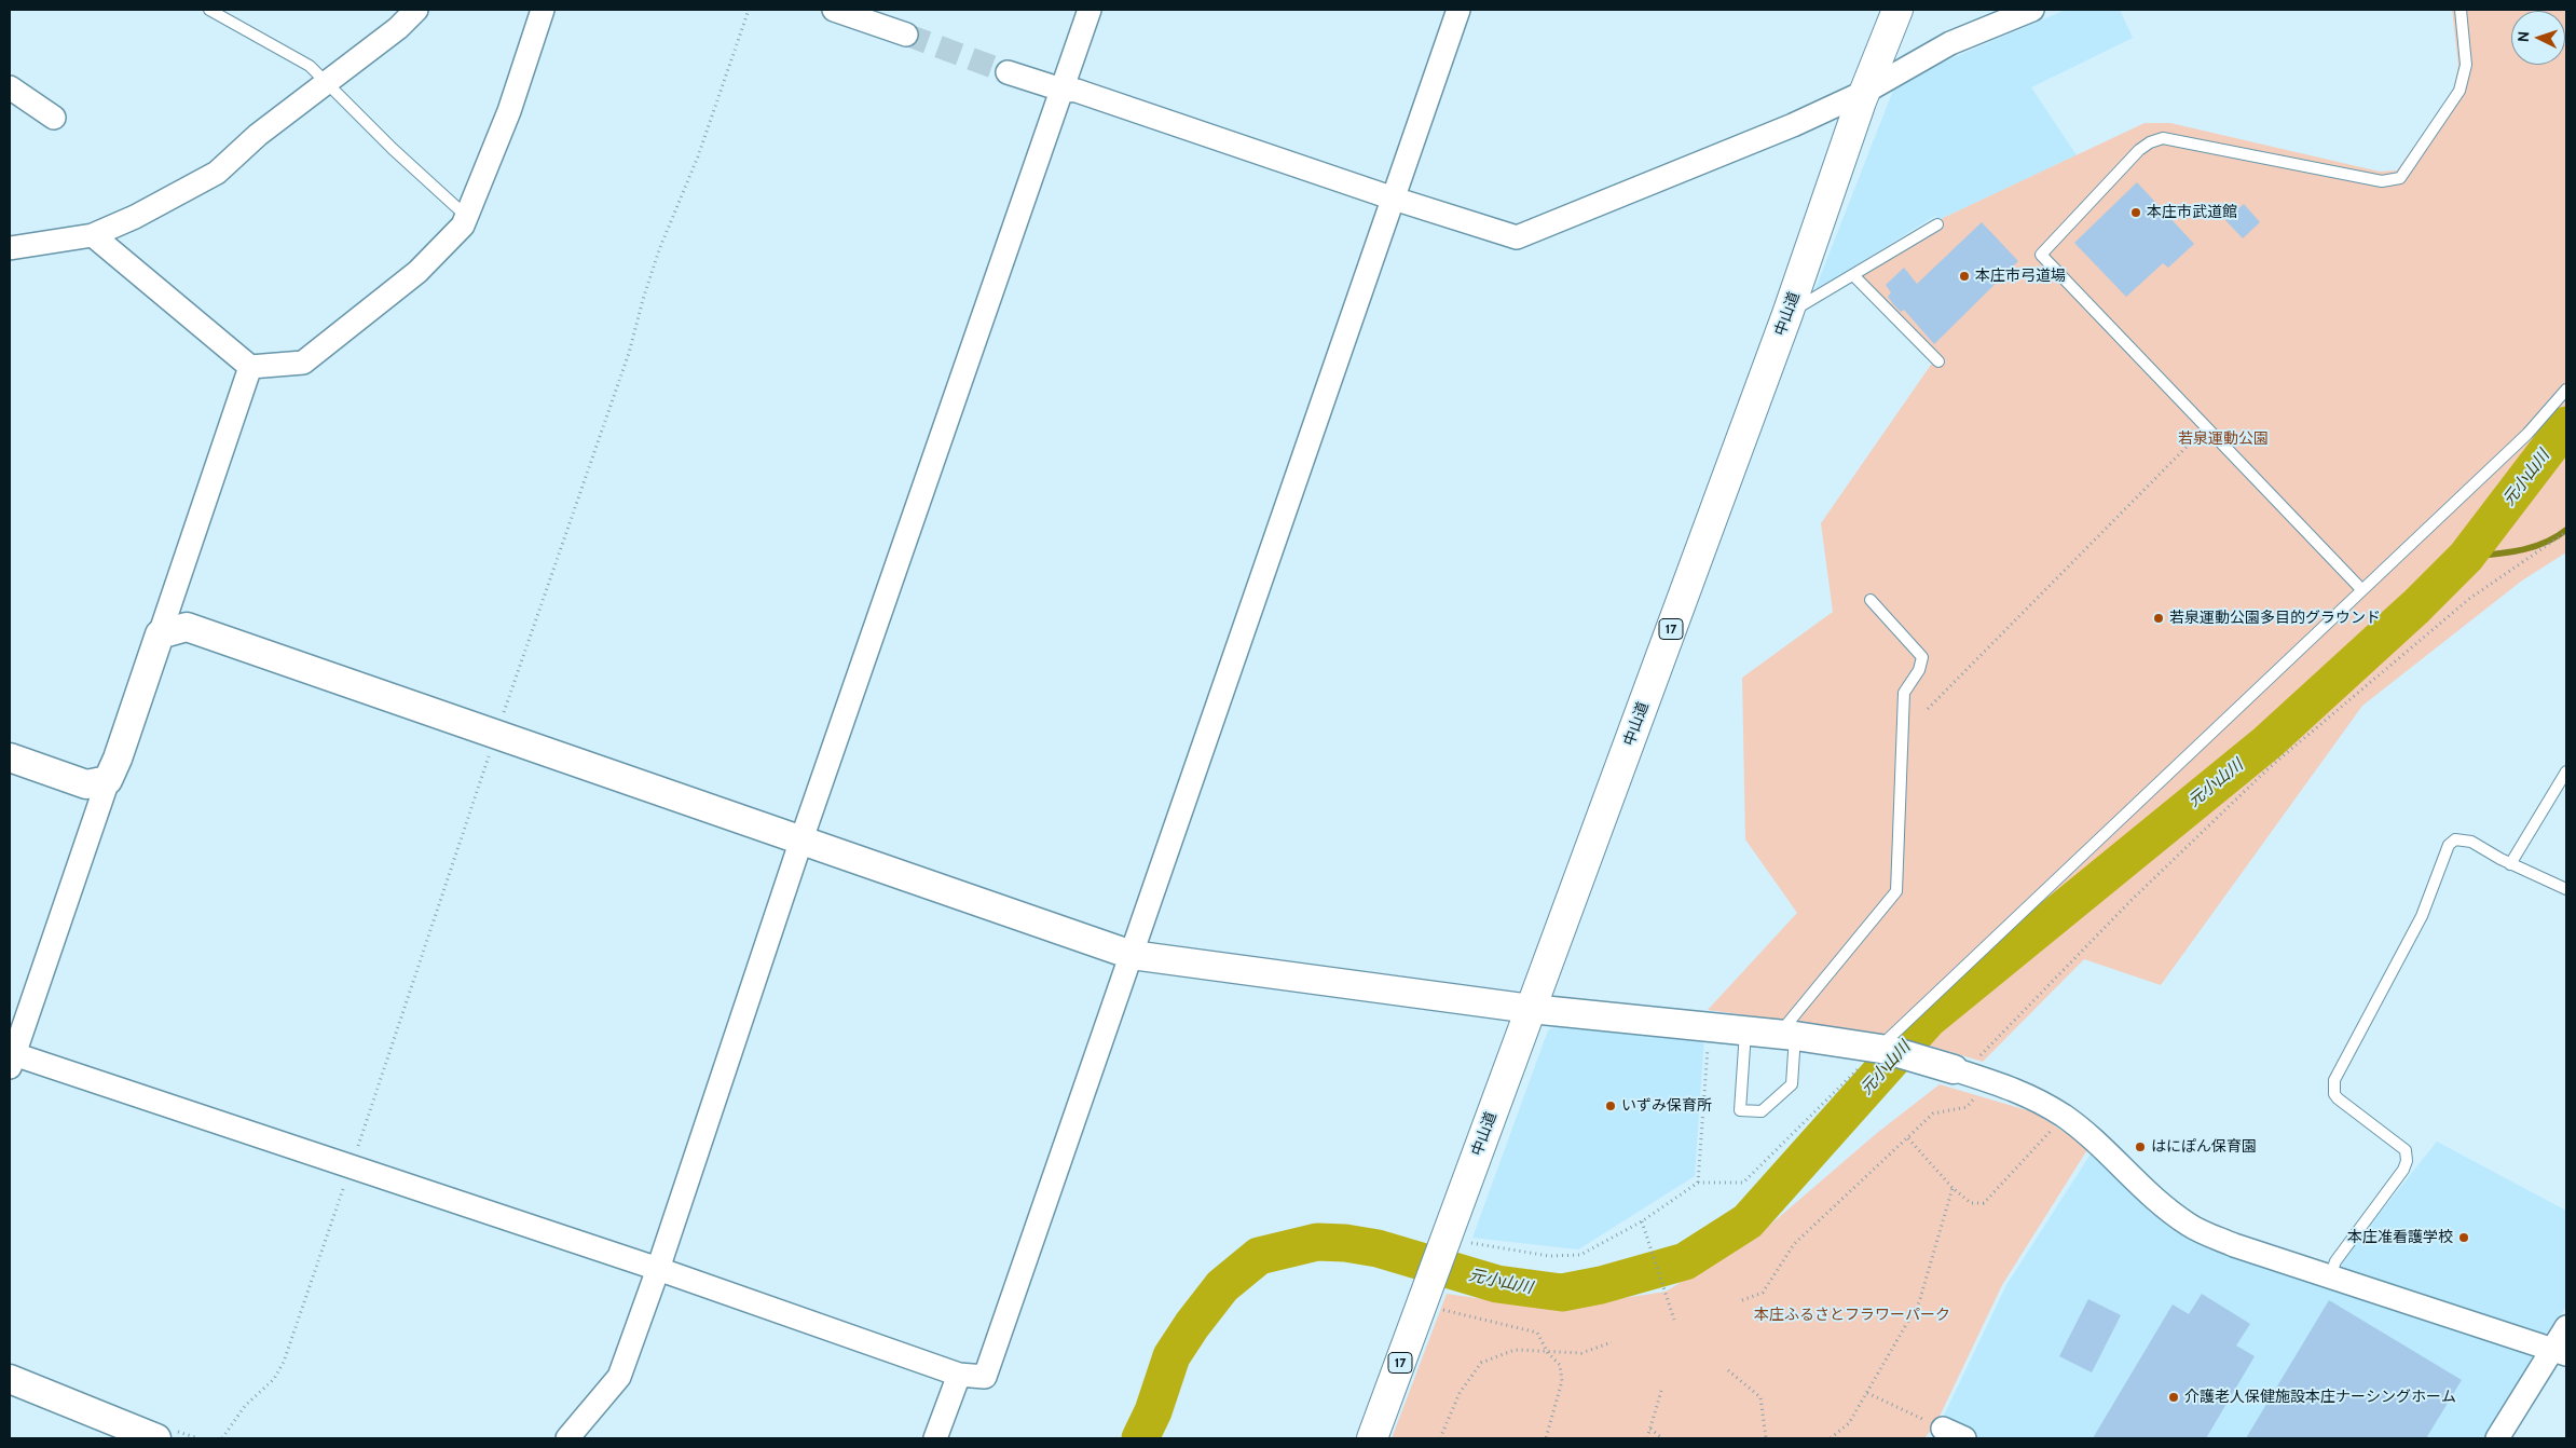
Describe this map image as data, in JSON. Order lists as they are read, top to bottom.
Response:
{
  "streets": {
    "highway": ["中山道", "17"]
  },
  "water": ["元小山川"],
  "parks": ["若泉運動公園", "本庄ふるさとフラワーパーク"],
  "places": [
    "本庄市武道館",
    "本庄市弓道場",
    "若泉運動公園多目的グラウンド",
    "いずみ保育所",
    "はにぽん保育園",
    "本庄准看護学校",
    "介護老人保健施設本庄ナーシングホーム"
  ],
  "north": "left"
}
